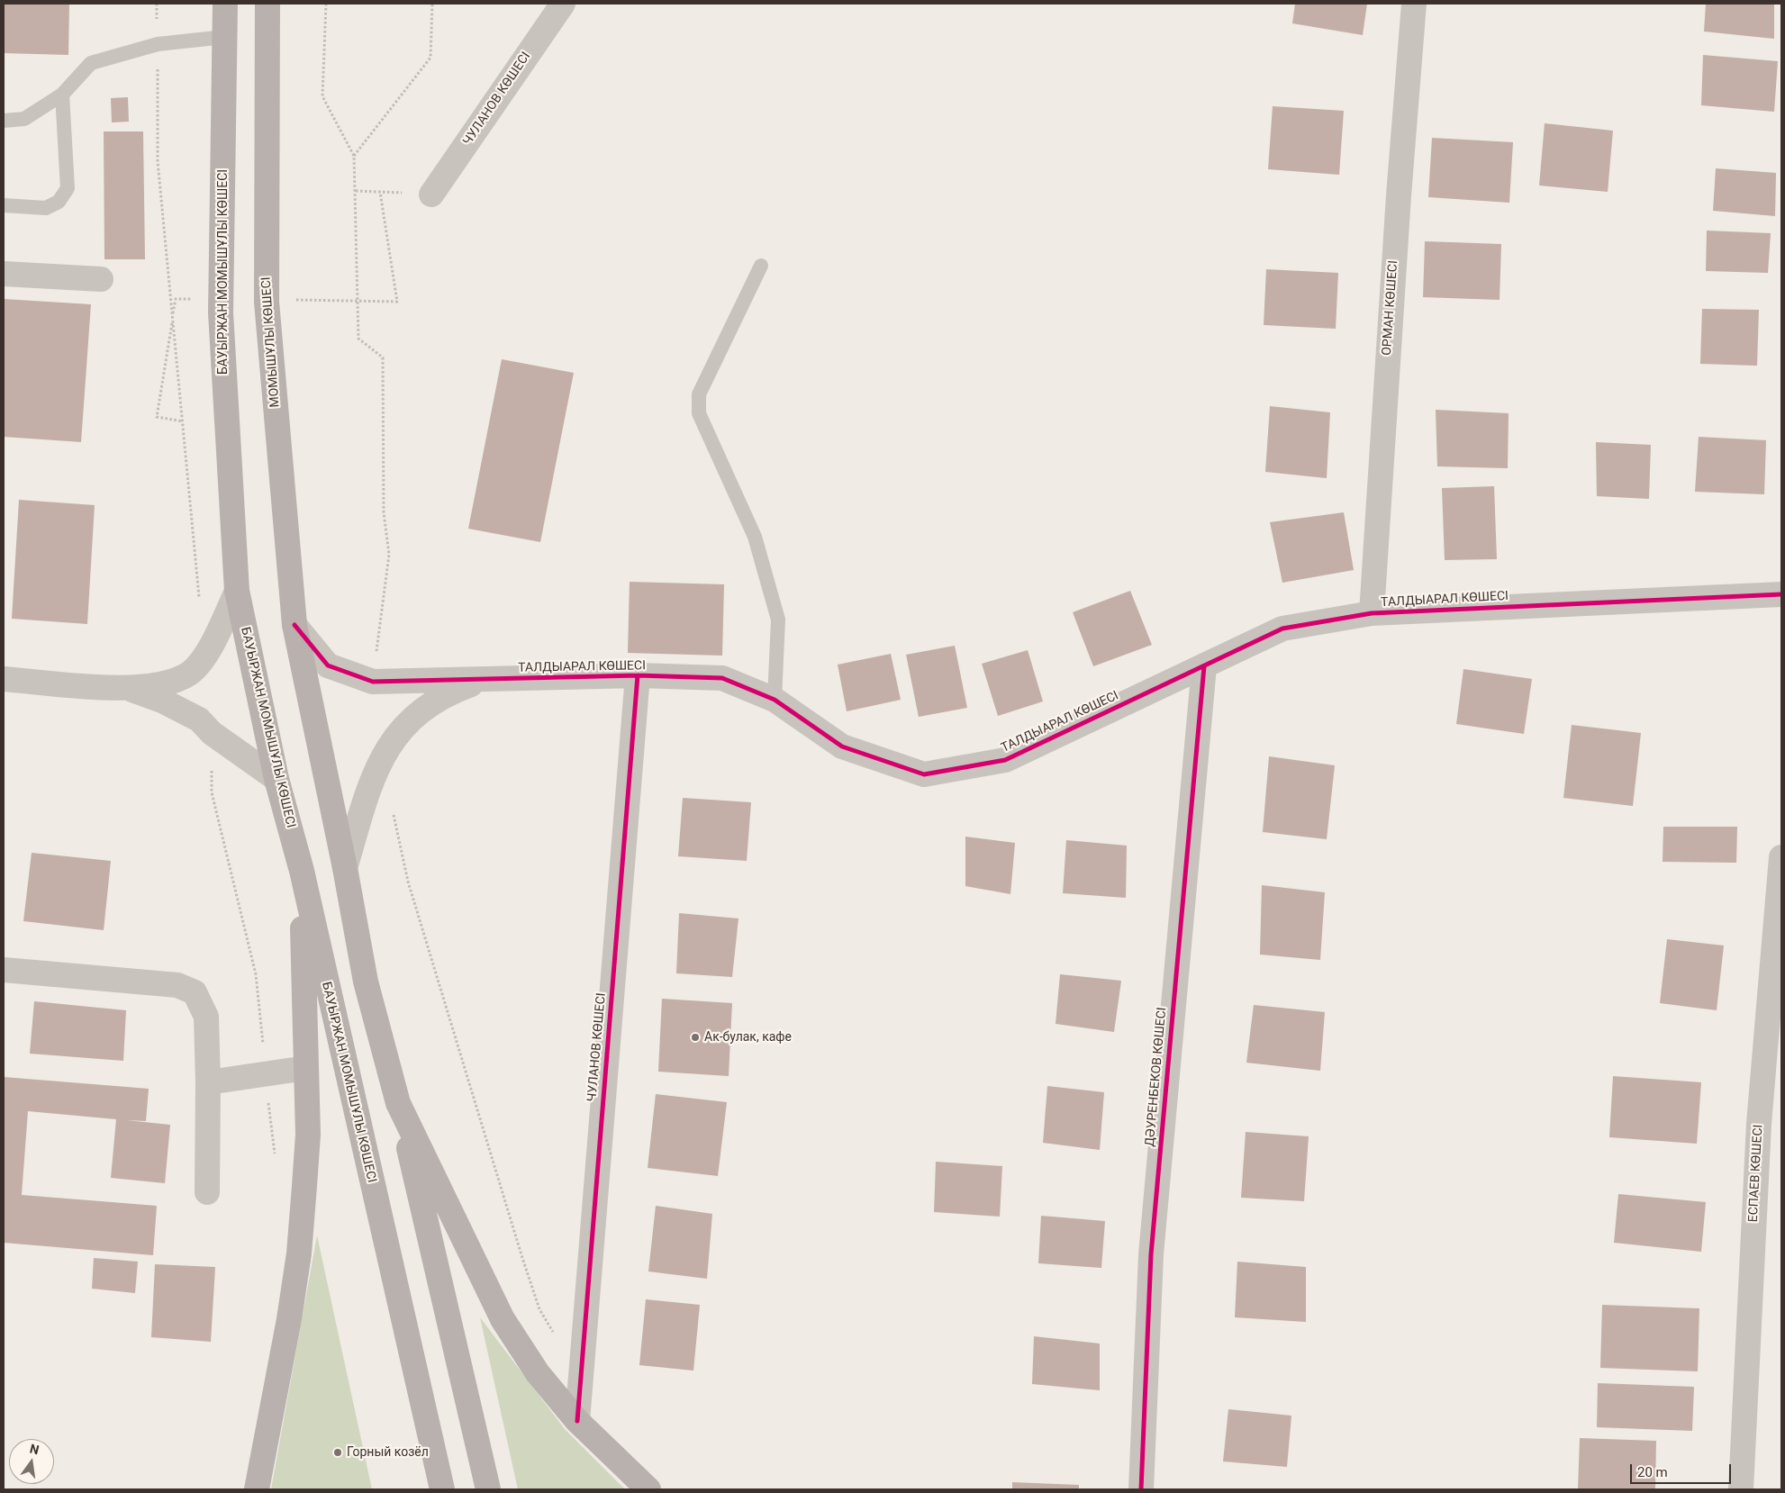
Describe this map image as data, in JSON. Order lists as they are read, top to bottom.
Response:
{
  "streets": {
    "main road": ["БАУЫРЖАН МОМЫШҰЛЫ КӨШЕСІ", "МОМЫШҰЛЫ КӨШЕСІ"],
    "street": [
      "ЧУЛАНОВ КӨШЕСІ",
      "ОРМАН КӨШЕСІ",
      "ТАЛДЫАРАЛ КӨШЕСІ",
      "ДӘУРЕНБЕКОВ КӨШЕСІ",
      "ЕСПАЕВ КӨШЕСІ"
    ]
  },
  "crossings": [
    ["ЧУЛАНОВ КӨШЕСІ", "ТАЛДЫАРАЛ КӨШЕСІ"],
    ["ОРМАН КӨШЕСІ", "ТАЛДЫАРАЛ КӨШЕСІ"],
    ["МОМЫШҰЛЫ КӨШЕСІ", "ТАЛДЫАРАЛ КӨШЕСІ"],
    ["ТАЛДЫАРАЛ КӨШЕСІ", "ДӘУРЕНБЕКОВ КӨШЕСІ"]
  ],
  "places": ["Ак-булак, кафе", "Горный козёл"],
  "scale_bar": "20 m",
  "north": "top"
}
